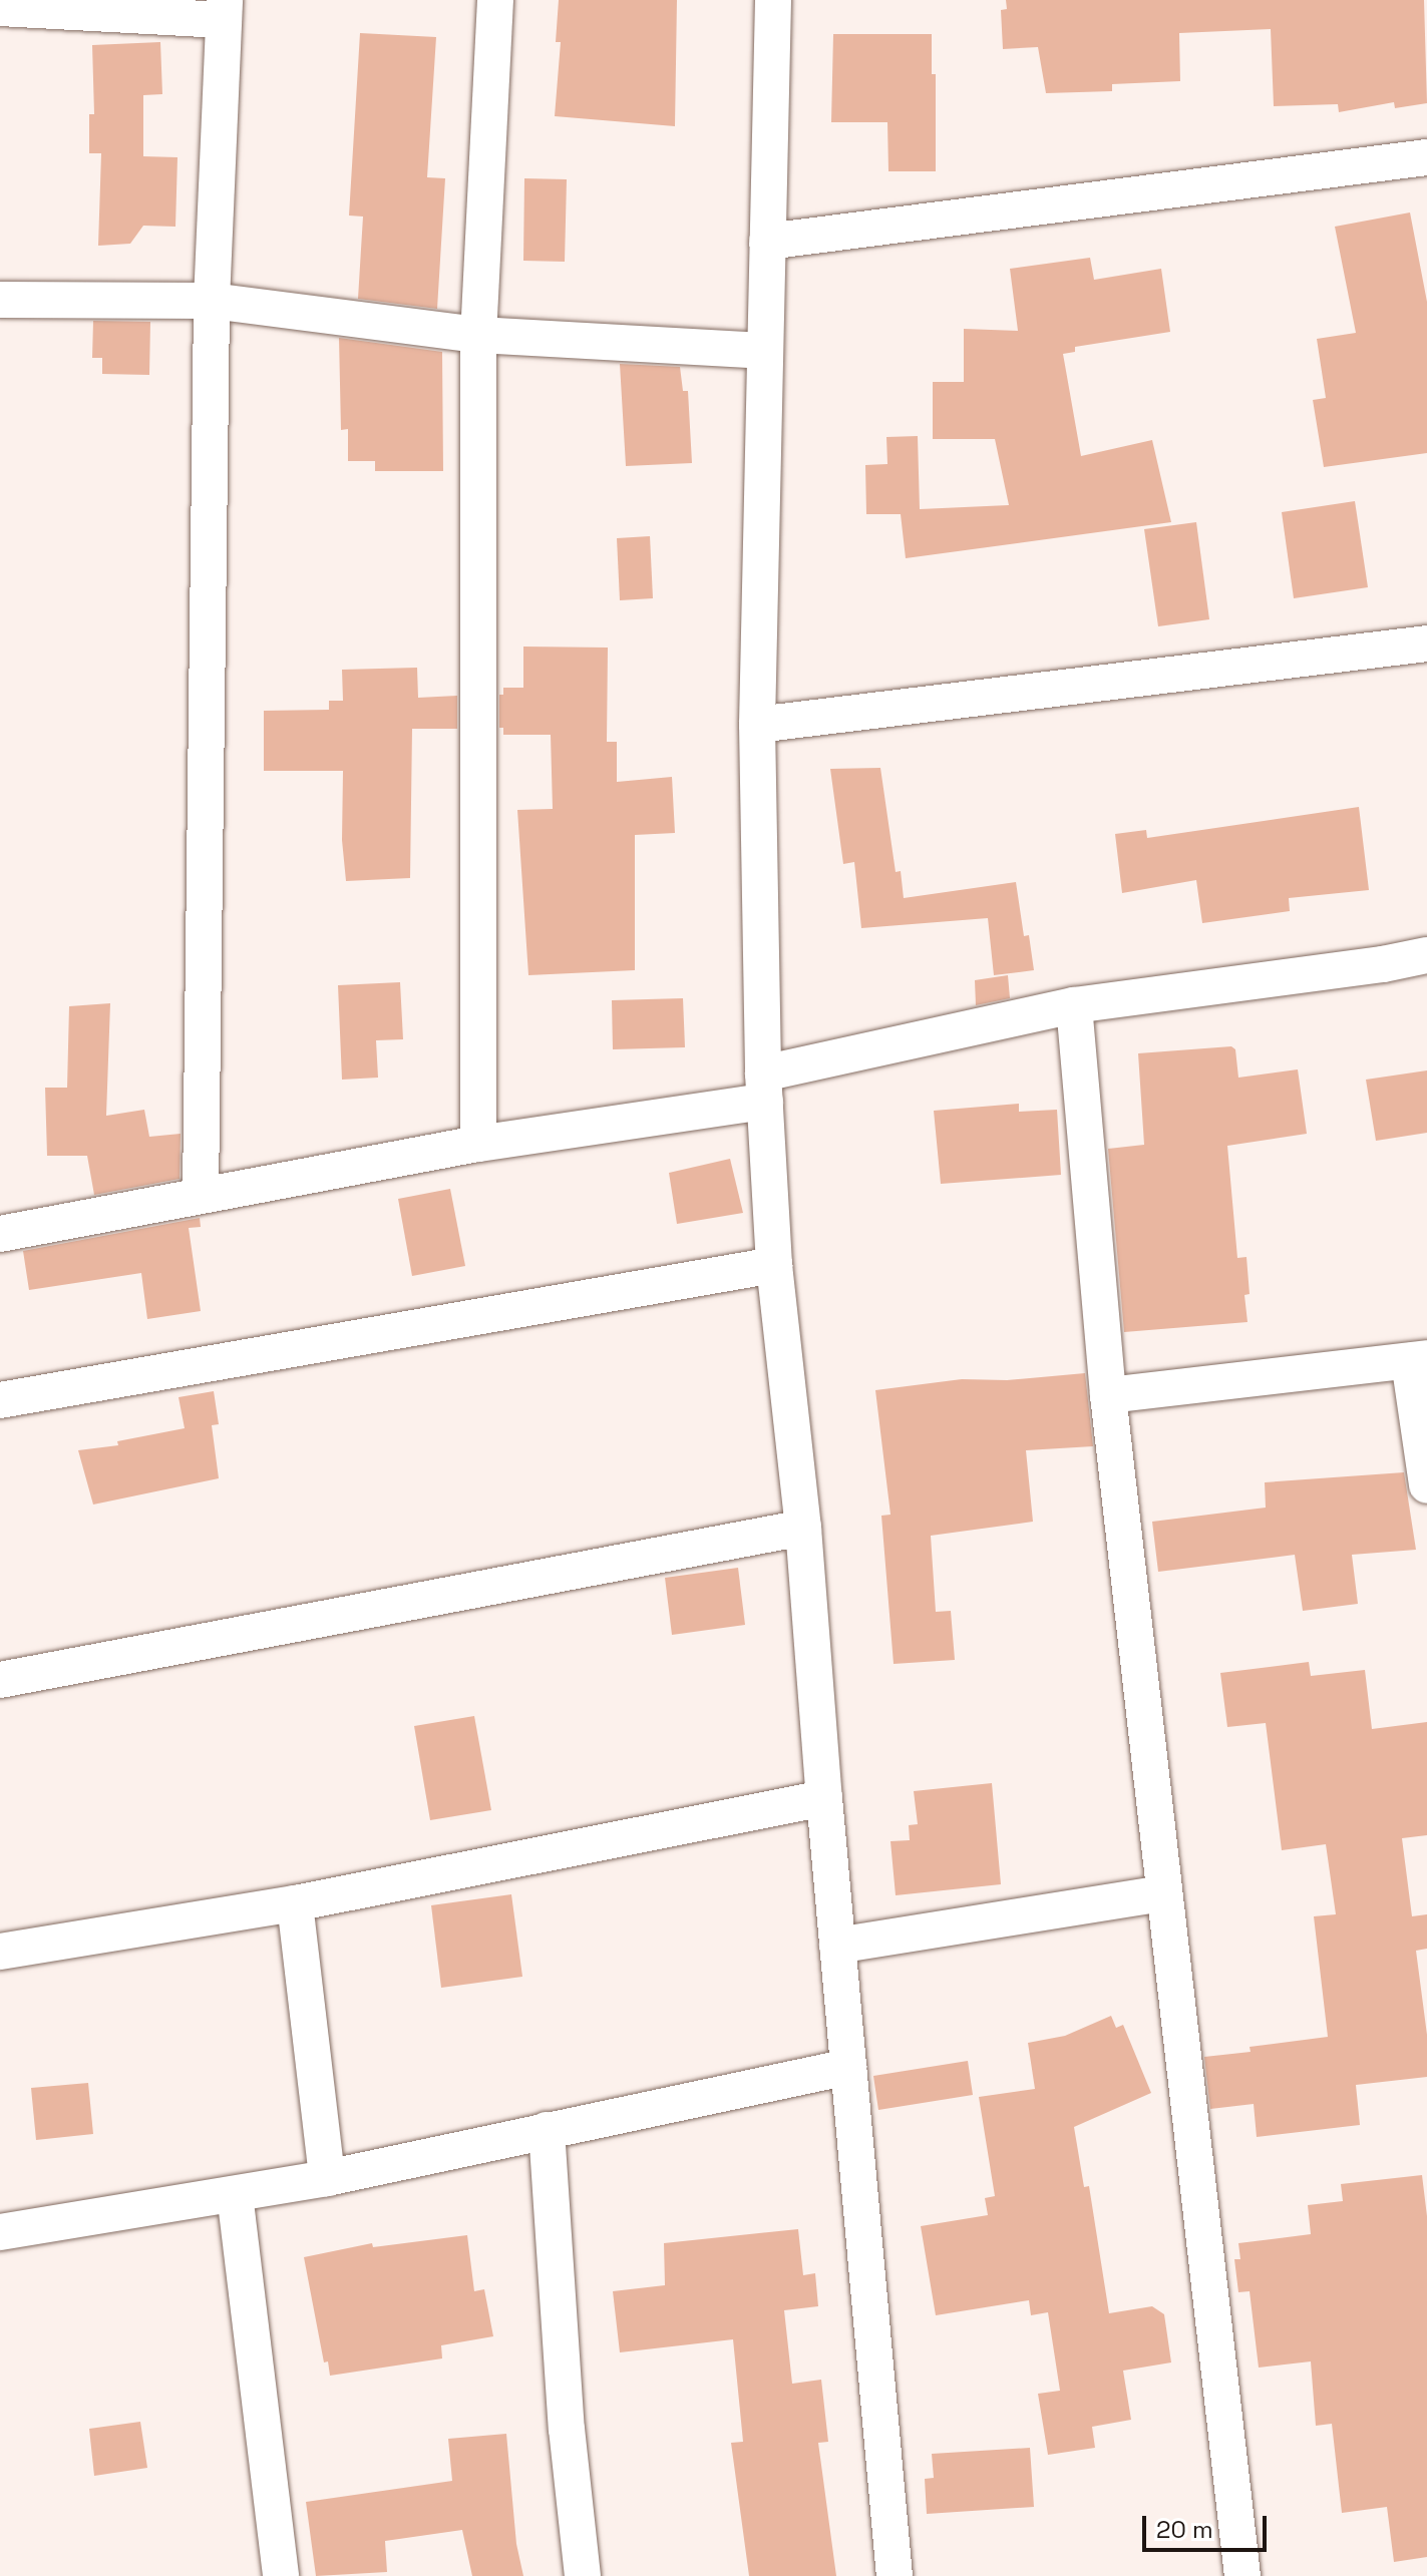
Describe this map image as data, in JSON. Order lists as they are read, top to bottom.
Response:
{
  "scale_bar": "20 m"
}
